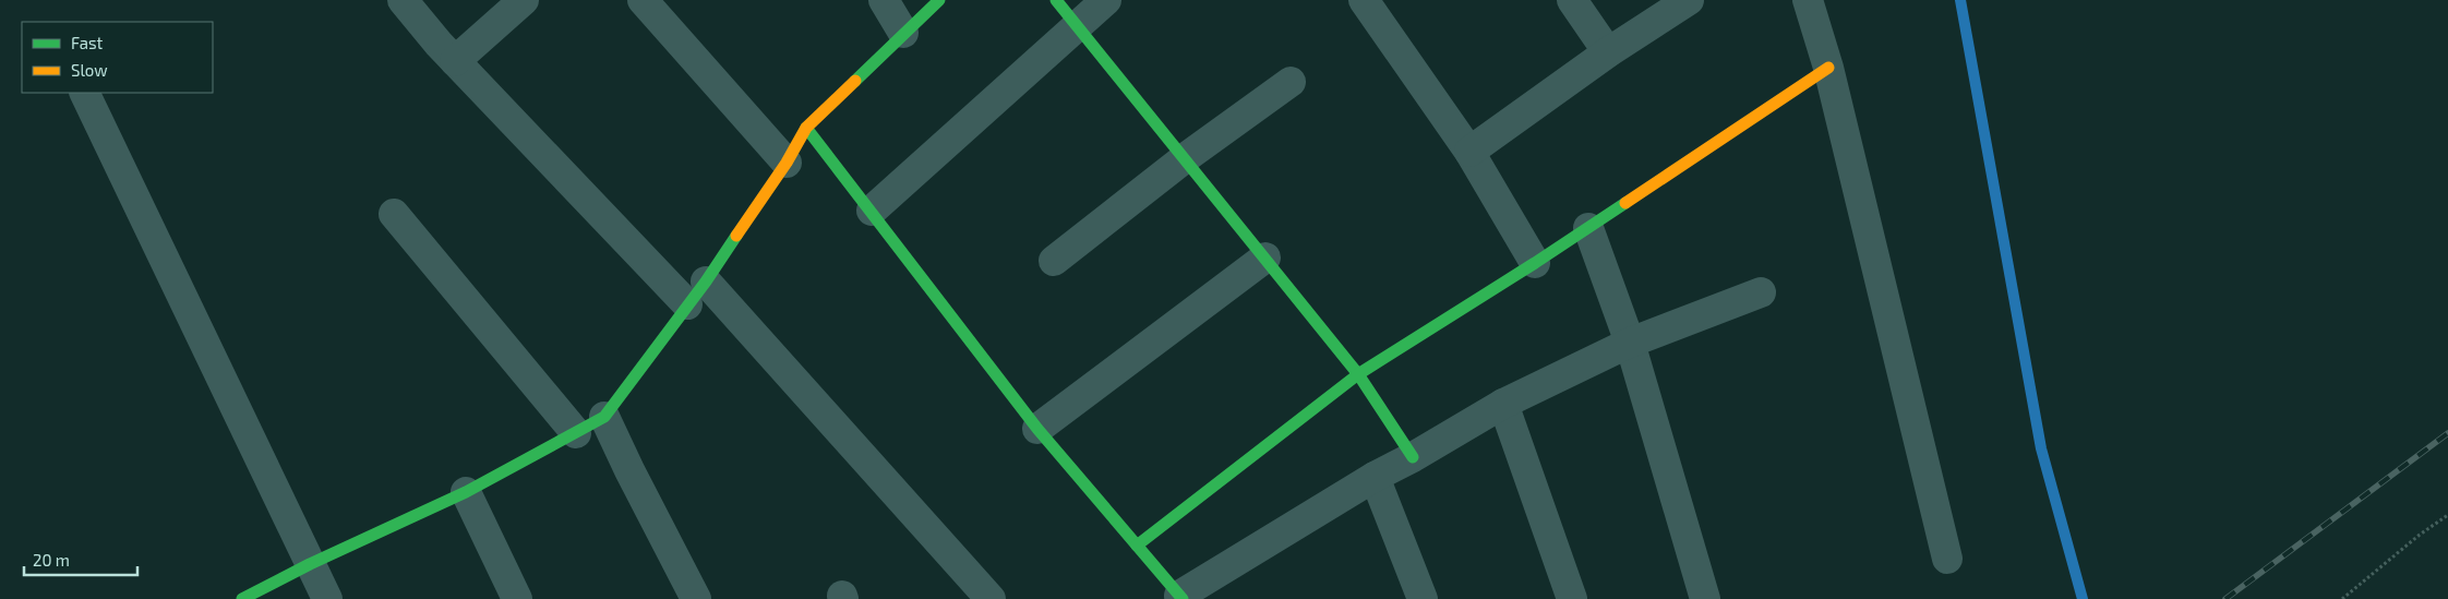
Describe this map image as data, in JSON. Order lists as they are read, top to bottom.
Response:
{
  "legend": ["Fast", "Slow"],
  "scale_bar": "20 m"
}
